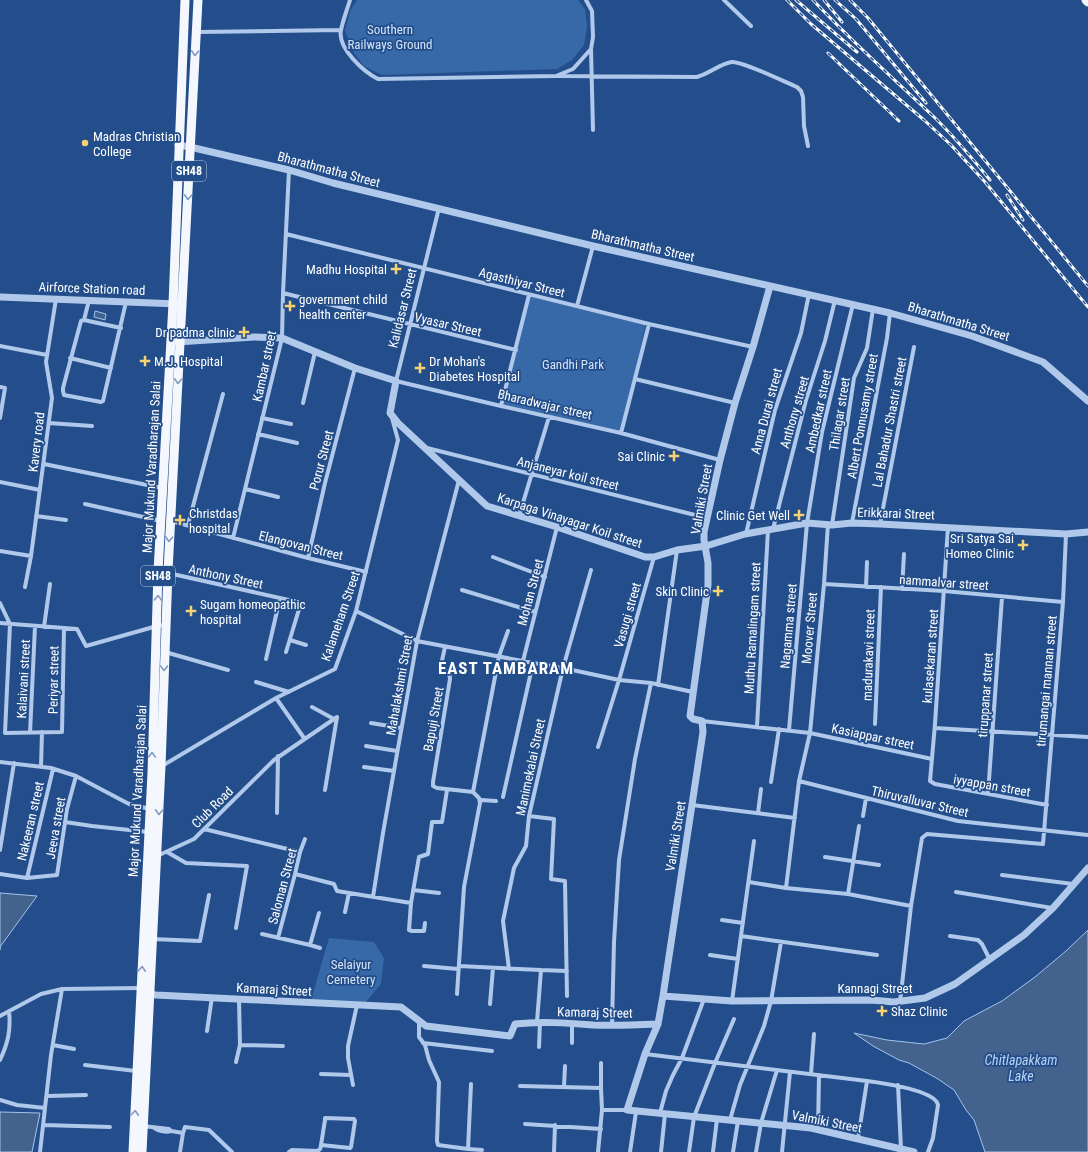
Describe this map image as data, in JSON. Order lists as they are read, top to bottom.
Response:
{
  "streets": {
    "main road": ["SH48", "Major Mukund Varadharajan Salai"],
    "street": [
      "Bharathmatha Street",
      "Agasthiyar Street",
      "Airforce Station road",
      "Kalidasar Street",
      "Vyasar Street",
      "Kambar street",
      "Bharadwajar street",
      "Anna Durai street",
      "Ambedkar street",
      "Anthony street",
      "Thilagar street",
      "Albert Ponnusamy street",
      "Lal Bahadur Shastri street",
      "Kavery road",
      "Porur Street",
      "Anjaneyar koil street",
      "Valmiki Street",
      "Erikkarai Street",
      "Karpaga Vinayagar Koil street",
      "Elangovan Street",
      "Anthony Street",
      "nammalvar street",
      "Mohan Street",
      "Vasugi street",
      "Kalameham Street",
      "Nagamma street",
      "Muthu Ramalingam street",
      "Moover Street",
      "madurakavi street",
      "kulasekaran street",
      "Kalaivani street",
      "Periyar street",
      "tirumangai mannan street",
      "Mahalakshmi Street",
      "tiruppanar street",
      "Bapuji Street",
      "Kasiappar street",
      "Manimekalai Street",
      "iyyappan street",
      "Thiruvalluvar Street",
      "Club Road",
      "Nakeeran street",
      "Jeeva street",
      "Saloman Street",
      "Kannagi Street",
      "Kamaraj Street"
    ]
  },
  "crossings": [
    ["Bharathmatha Street", "SH48"],
    ["Bharathmatha Street", "Kalidasar Street"],
    ["Bharathmatha Street", "Kambar street"],
    ["Bharathmatha Street", "Anna Durai street"],
    ["Bharathmatha Street", "Ambedkar street"],
    ["Bharathmatha Street", "Anthony street"],
    ["Bharathmatha Street", "Thilagar street"],
    ["Bharathmatha Street", "Albert Ponnusamy street"],
    ["Bharathmatha Street", "Valmiki Street"],
    ["SH48", "Airforce Station road"],
    ["SH48", "Bharadwajar street"],
    ["SH48", "Major Mukund Varadharajan Salai"],
    ["Agasthiyar Street", "Kalidasar Street"],
    ["Agasthiyar Street", "Kambar street"],
    ["Agasthiyar Street", "Valmiki Street"],
    ["Airforce Station road", "Kavery road"],
    ["Kalidasar Street", "Vyasar Street"],
    ["Kalidasar Street", "Bharadwajar street"],
    ["Kalidasar Street", "Karpaga Vinayagar Koil street"],
    ["Kalidasar Street", "Kalameham Street"],
    ["Vyasar Street", "Kambar street"],
    ["Kambar street", "Bharadwajar street"],
    ["Kambar street", "Elangovan Street"],
    ["Bharadwajar street", "Porur Street"],
    ["Bharadwajar street", "Major Mukund Varadharajan Salai"],
    ["Bharadwajar street", "Valmiki Street"],
    ["Anna Durai street", "Erikkarai Street"],
    ["Ambedkar street", "Erikkarai Street"],
    ["Ambedkar street", "Nagamma street"],
    ["Anthony street", "Erikkarai Street"],
    ["Anthony street", "Muthu Ramalingam street"],
    ["Thilagar street", "Erikkarai Street"],
    ["Thilagar street", "Moover Street"],
    ["Albert Ponnusamy street", "Erikkarai Street"],
    ["Lal Bahadur Shastri street", "Erikkarai Street"],
    ["Porur Street", "Elangovan Street"],
    ["Major Mukund Varadharajan Salai", "Elangovan Street"],
    ["Major Mukund Varadharajan Salai", "Anthony Street"],
    ["Major Mukund Varadharajan Salai", "Kalameham Street"],
    ["Major Mukund Varadharajan Salai", "Club Road"],
    ["Major Mukund Varadharajan Salai", "Kamaraj Street"],
    ["Anjaneyar koil street", "Valmiki Street"],
    ["Anjaneyar koil street", "Karpaga Vinayagar Koil street"],
    ["Valmiki Street", "Erikkarai Street"],
    ["Valmiki Street", "Karpaga Vinayagar Koil street"],
    ["Valmiki Street", "Kasiappar street"],
    ["Valmiki Street", "Kannagi Street"],
    ["Valmiki Street", "Kamaraj Street"],
    ["Erikkarai Street", "Karpaga Vinayagar Koil street"],
    ["Erikkarai Street", "Nagamma street"],
    ["Erikkarai Street", "Muthu Ramalingam street"],
    ["Erikkarai Street", "Moover Street"],
    ["Erikkarai Street", "kulasekaran street"],
    ["Erikkarai Street", "tirumangai mannan street"],
    ["Karpaga Vinayagar Koil street", "Mohan Street"],
    ["Karpaga Vinayagar Koil street", "Vasugi street"],
    ["Karpaga Vinayagar Koil street", "Kalameham Street"],
    ["Karpaga Vinayagar Koil street", "Mahalakshmi Street"],
    ["Elangovan Street", "Kalameham Street"],
    ["nammalvar street", "Moover Street"],
    ["nammalvar street", "madurakavi street"],
    ["nammalvar street", "kulasekaran street"],
    ["nammalvar street", "tirumangai mannan street"],
    ["nammalvar street", "tiruppanar street"],
    ["Nagamma street", "Kasiappar street"],
    ["Muthu Ramalingam street", "Kasiappar street"],
    ["Moover Street", "Kasiappar street"],
    ["kulasekaran street", "Kasiappar street"],
    ["kulasekaran street", "iyyappan street"],
    ["tirumangai mannan street", "iyyappan street"],
    ["tirumangai mannan street", "Thiruvalluvar Street"],
    ["tiruppanar street", "iyyappan street"],
    ["Nakeeran street", "Jeeva street"]
  ],
  "districts": ["EAST TAMBARAM"],
  "water": ["Chitlapakkam Lake"],
  "parks": ["Southern Railways Ground", "Gandhi Park", "Selaiyur Cemetery"],
  "places": {
    "other": ["Madras Christian College"],
    "health": [
      "Madhu Hospital",
      "government child health center",
      "Dr padma clinic",
      "M.J. Hospital",
      "Dr Mohan's Diabetes Hospital",
      "Sai Clinic",
      "Clinic Get Well",
      "Christdas hospital",
      "Sri Satya Sai Homeo Clinic",
      "Skin Clinic",
      "Sugam homeopathic hospital",
      "Shaz Clinic"
    ]
  }
}
